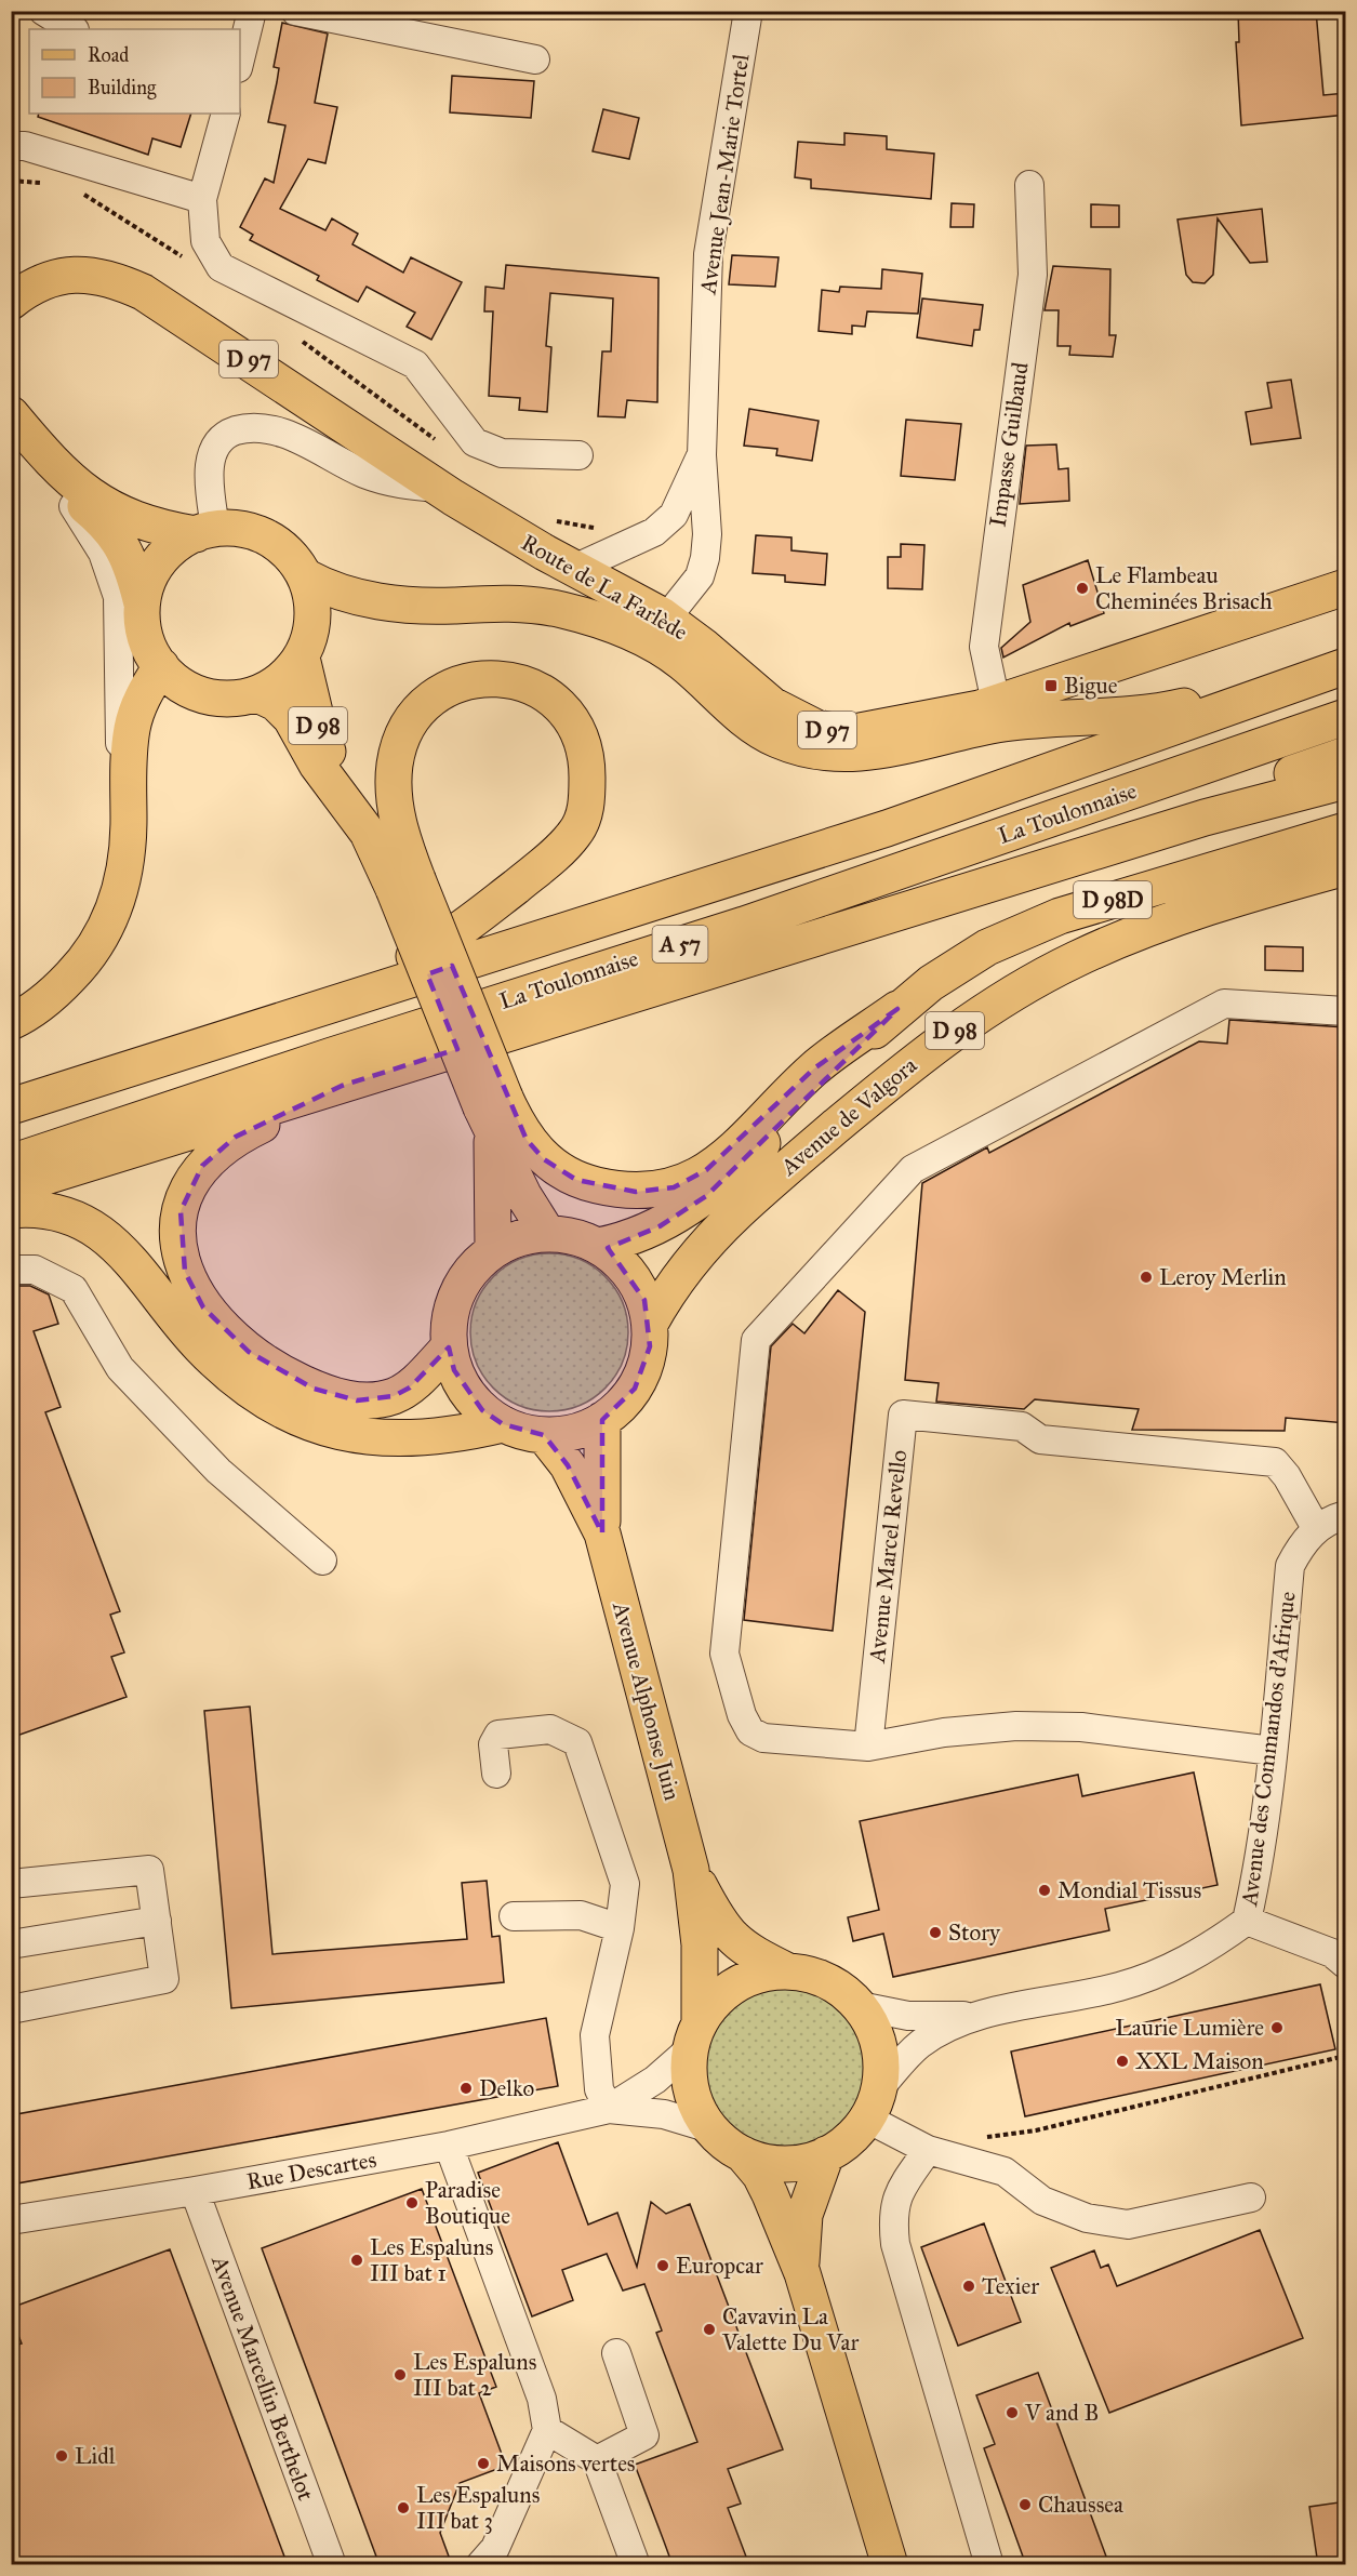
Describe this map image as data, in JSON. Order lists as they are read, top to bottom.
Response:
{
  "streets": {
    "main road": [
      "D 97",
      "Route de La Farlède",
      "D 98",
      "La Toulonnaise",
      "D 98D",
      "A 57",
      "Avenue de Valgora",
      "Avenue Alphonse Juin"
    ],
    "street": [
      "Avenue Jean-Marie Tortel",
      "Impasse Guilbaud",
      "Avenue Marcel Revello",
      "Avenue des Commandos d'Afrique",
      "Rue Descartes",
      "Avenue Marcellin Berthelot"
    ]
  },
  "crossings": [
    ["Avenue Jean-Marie Tortel", "Route de La Farlède"],
    ["Impasse Guilbaud", "Route de La Farlède"],
    ["D 98D", "Avenue de Valgora"],
    ["D 98D", "Avenue Alphonse Juin"],
    ["Avenue de Valgora", "Avenue Alphonse Juin"],
    ["Avenue Marcel Revello", "Avenue des Commandos d'Afrique"],
    ["Avenue Alphonse Juin", "Avenue des Commandos d'Afrique"],
    ["Rue Descartes", "Avenue Marcellin Berthelot"]
  ],
  "places": {
    "other": [
      "Le Flambeau Cheminées Brisach",
      "Leroy Merlin",
      "Mondial Tissus",
      "Story",
      "Laurie Lumière",
      "XXL Maison",
      "Delko",
      "Paradise Boutique",
      "Les Espaluns III bat 1",
      "Europcar",
      "Texier",
      "Cavavin La Valette Du Var",
      "Les Espaluns III bat 2",
      "V and B",
      "Lidl",
      "Maisons vertes",
      "Chaussea",
      "Les Espaluns III bat 3"
    ],
    "transit": ["Bigue"]
  },
  "legend": ["Road", "Building"]
}
